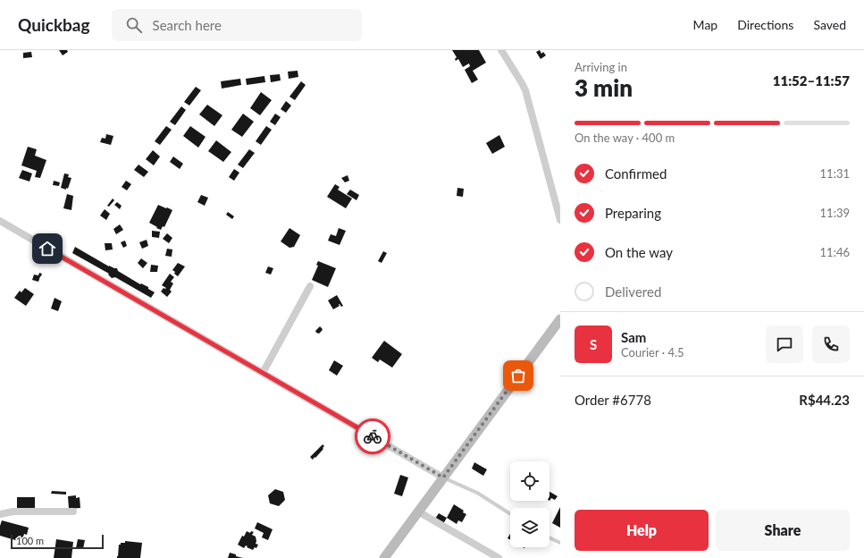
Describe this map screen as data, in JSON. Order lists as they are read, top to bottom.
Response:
{
  "scale_bar": "100 m",
  "page": {
    "header": "Quickbag",
    "search": "Search here",
    "nav": ["Map", "Directions", "Saved"],
    "heading": ["3 min", "Arriving in", "11:52–11:57"],
    "panel": [
      "Sam",
      "Courier · 4.5",
      "Order #6778",
      "R$44.23"
    ],
    "bar": "On the way · 400 m",
    "list": [
      ["Confirmed", "11:31"],
      ["Preparing", "11:39"],
      ["On the way", "11:46"],
      "Delivered"
    ],
    "round": "S",
    "buttons": ["Help", "Share"],
    "scale": "100 m"
  }
}
